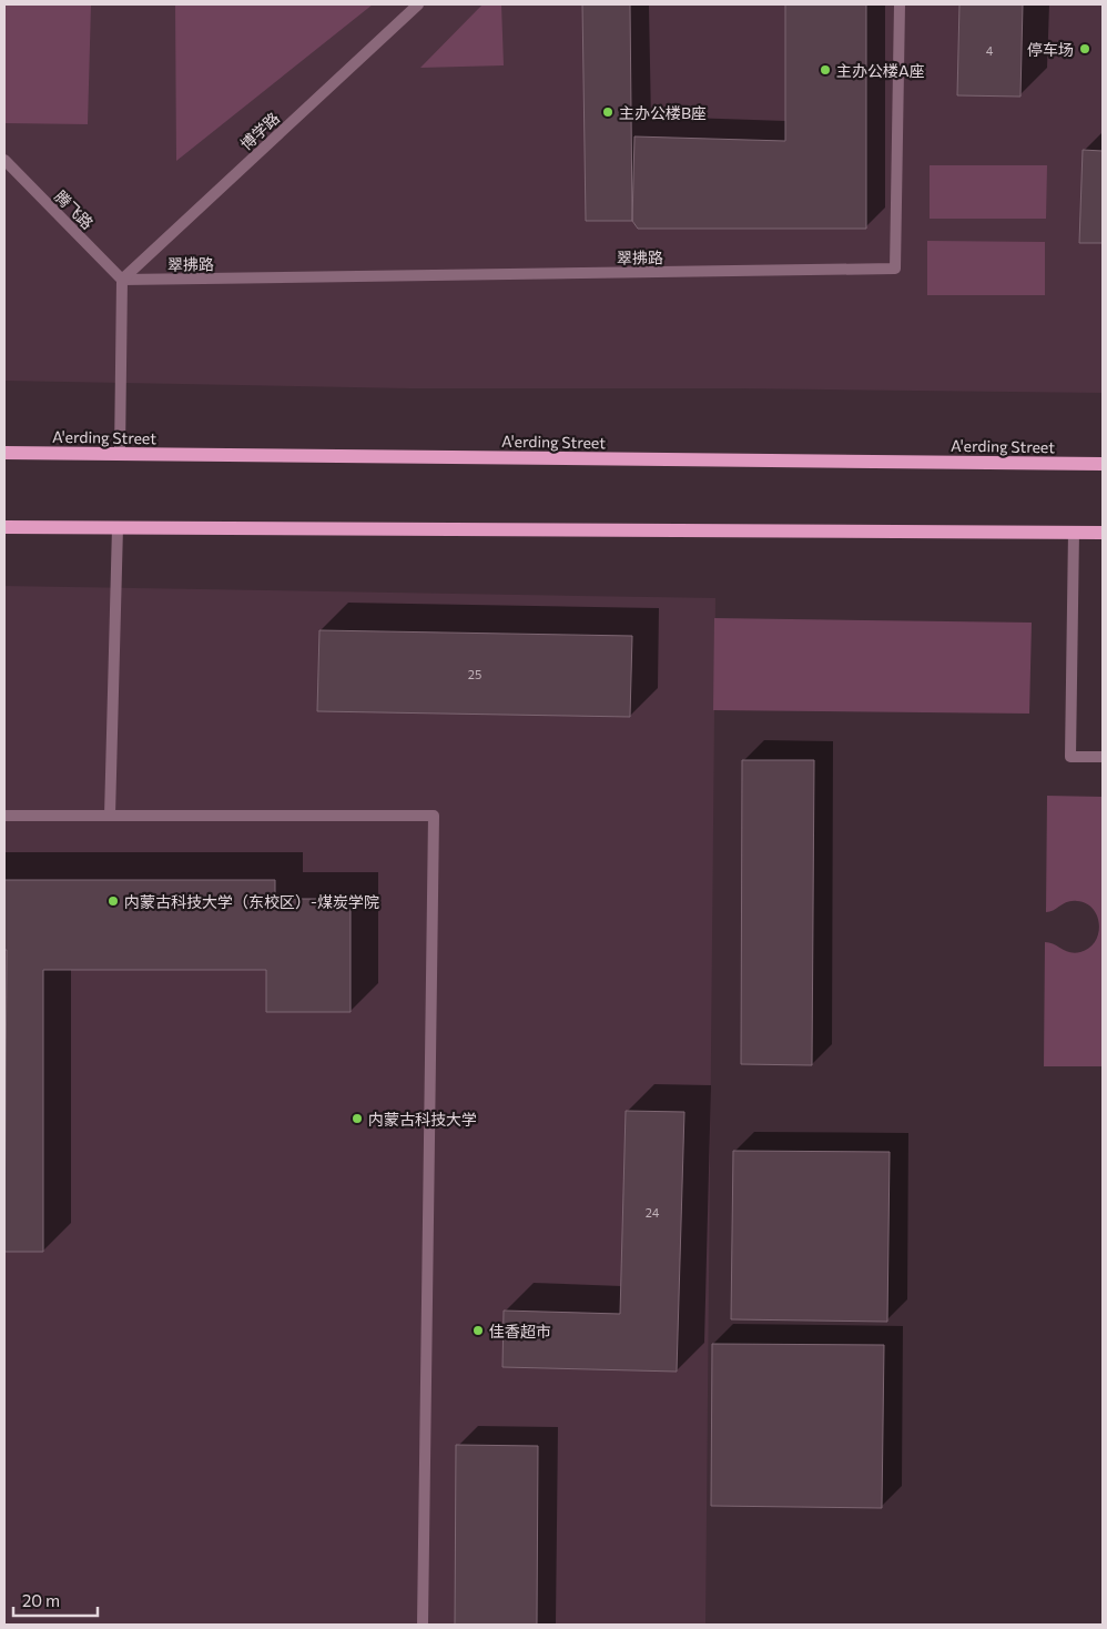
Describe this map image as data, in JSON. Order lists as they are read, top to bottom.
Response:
{
  "streets": {
    "main road": ["A'erding Street"],
    "street": ["博学路", "腾飞路", "翠拂路"]
  },
  "crossings": [
    ["博学路", "腾飞路"],
    ["博学路", "翠拂路"],
    ["腾飞路", "翠拂路"]
  ],
  "places": [
    "停车场",
    "主办公楼A座",
    "主办公楼B座",
    "内蒙古科技大学（东校区）-煤炭学院",
    "内蒙古科技大学",
    "佳香超市"
  ],
  "house_numbers": ["4", "25", "24"],
  "scale_bar": "20 m"
}
